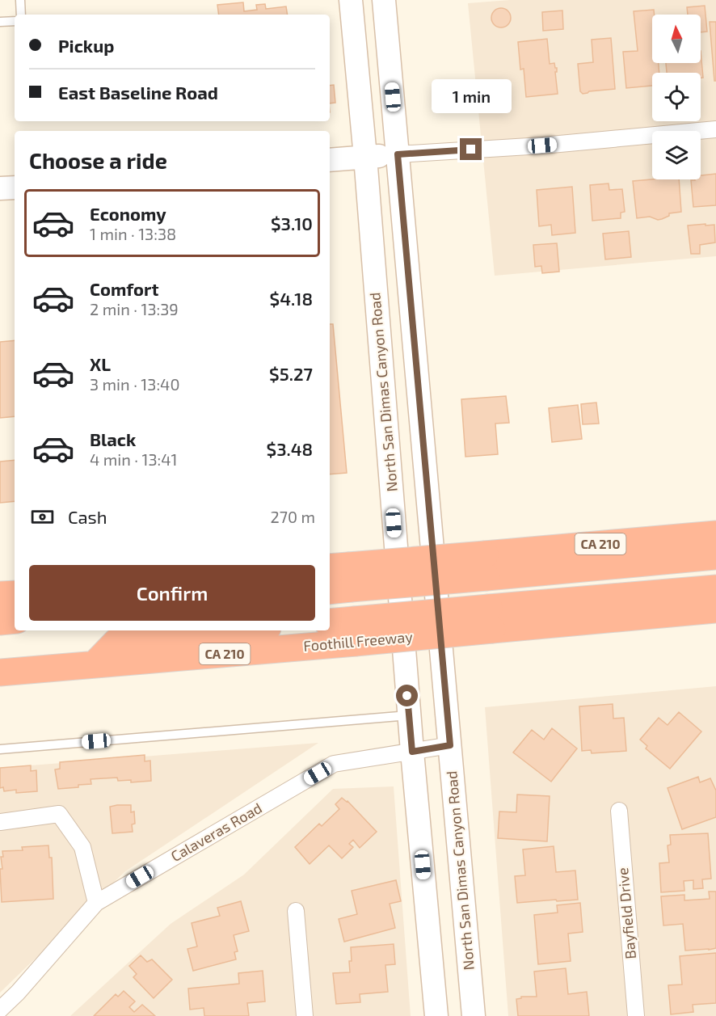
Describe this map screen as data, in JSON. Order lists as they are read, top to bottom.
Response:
{
  "streets": {
    "highway": ["CA 210", "Foothill Freeway"],
    "main road": ["North San Dimas Canyon Road"],
    "street": ["Calaveras Road", "Bayfield Drive"]
  },
  "crossings": [
    ["North San Dimas Canyon Road", "Calaveras Road"]
  ],
  "north": "top",
  "page": {
    "banner": ["Pickup", "East Baseline Road"],
    "bubble": "1 min",
    "heading": "Choose a ride",
    "list": [
      {
        "name": "Economy",
        "note": "1 min · 13:38",
        "value": "$3.10"
      },
      {
        "name": "Comfort",
        "note": "2 min · 13:39",
        "value": "$4.18"
      },
      {
        "name": "XL",
        "note": "3 min · 13:40",
        "value": "$5.27"
      },
      {
        "name": "Black",
        "note": "4 min · 13:41",
        "value": "$3.48"
      }
    ],
    "pay": ["Cash", "270 m"],
    "buttons": "Confirm"
  }
}
